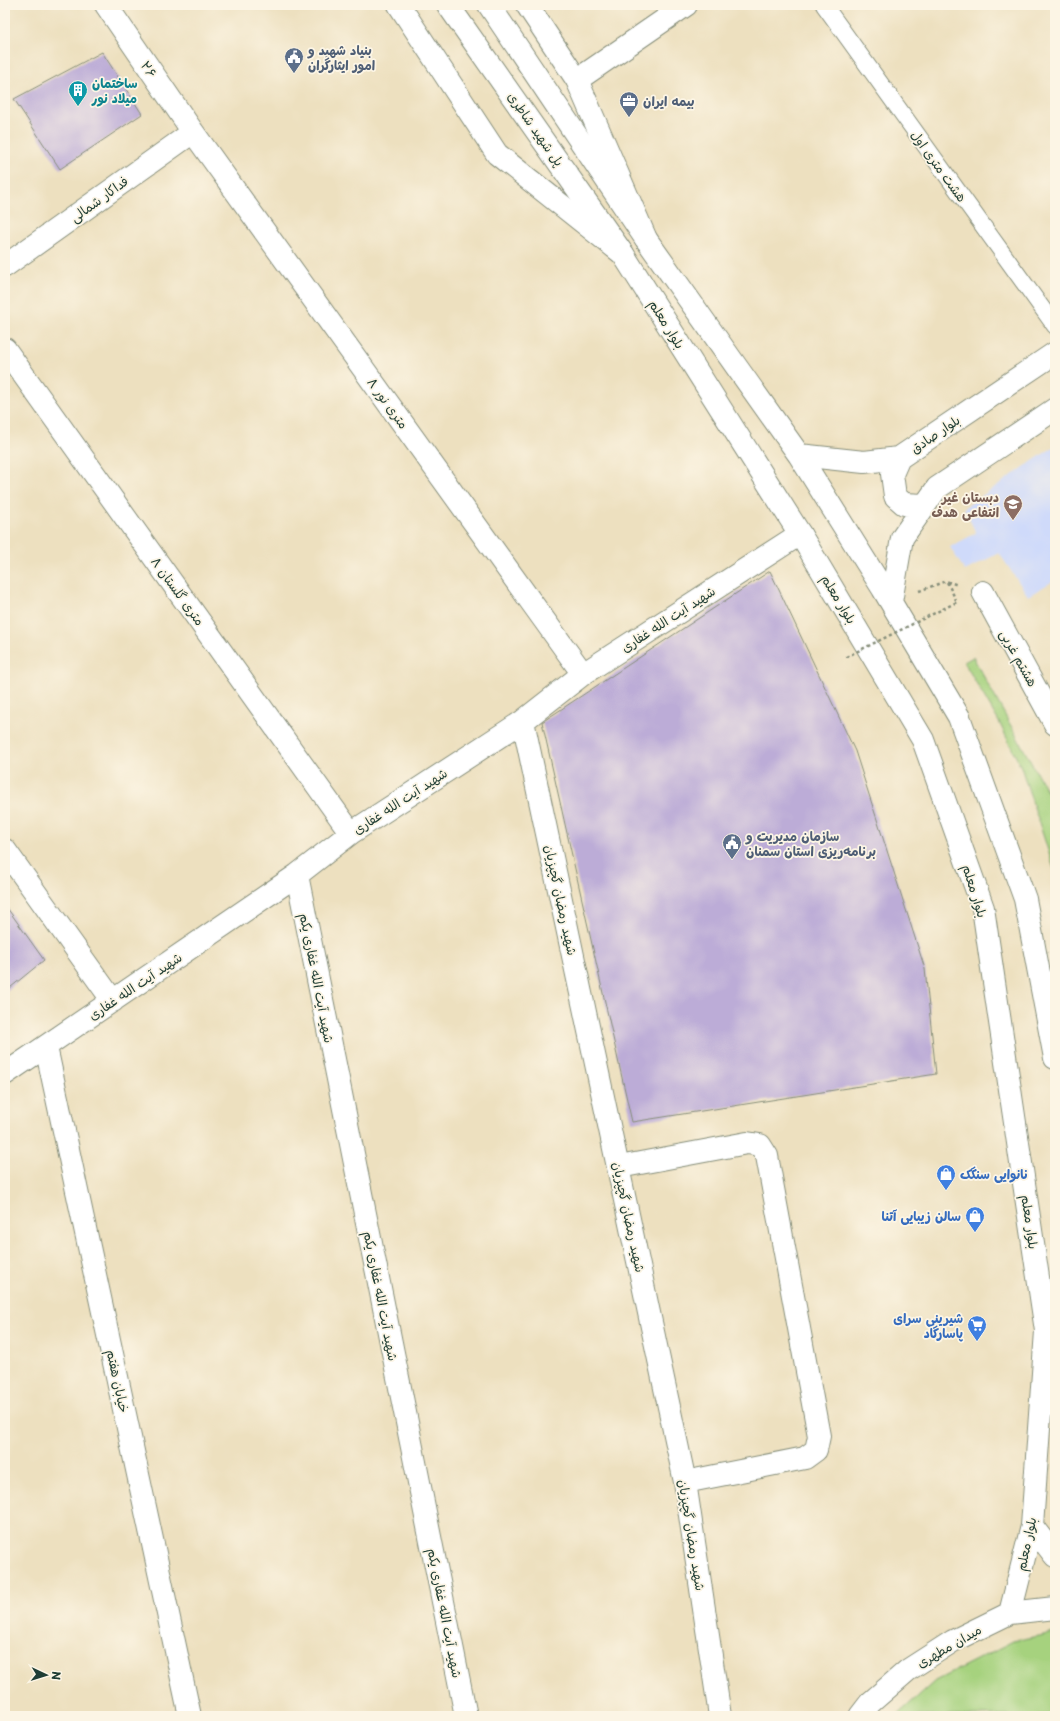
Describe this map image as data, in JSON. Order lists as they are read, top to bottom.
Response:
{
  "streets": {
    "street": [
      "۲۶",
      "پل شهید شاطری",
      "فداکار شمالی",
      "بلوار معلم",
      "۸ متری نور",
      "بلوار صادق",
      "۸ متری گلستان",
      "شهید آیت الله غفاری",
      "هشتم غربی",
      "شهید رمضان گچپزیان",
      "شهید آیت الله غفاری یکم",
      "خیابان هفتم",
      "میدان مطهری"
    ],
    "lane": ["هشت متری اول"]
  },
  "crossings": [
    ["۲۶", "فداکار شمالی"],
    ["۲۶", "۸ متری نور"],
    ["پل شهید شاطری", "بلوار معلم"],
    ["فداکار شمالی", "۸ متری نور"],
    ["بلوار معلم", "شهید آیت الله غفاری"],
    ["بلوار معلم", "میدان مطهری"],
    ["۸ متری نور", "شهید آیت الله غفاری"],
    ["۸ متری گلستان", "شهید آیت الله غفاری"],
    ["شهید آیت الله غفاری", "شهید رمضان گچپزیان"],
    ["شهید آیت الله غفاری", "شهید آیت الله غفاری یکم"],
    ["شهید آیت الله غفاری", "خیابان هفتم"]
  ],
  "places": {
    "public building": ["بنیاد شهید و امور ایثارگران", "سازمان مدیریت و برنامه‌ریزی استان سمنان"],
    "building": ["ساختمان میلاد نور"],
    "office": ["بیمه ایران"],
    "school or university": ["دبستان غیر انتفاعی هدف"],
    "shop": ["نانوایی سنگک", "سالن زیبایی آتنا"],
    "supermarket": ["شیرینی سرای پاسارگاد"]
  },
  "north": "right"
}
